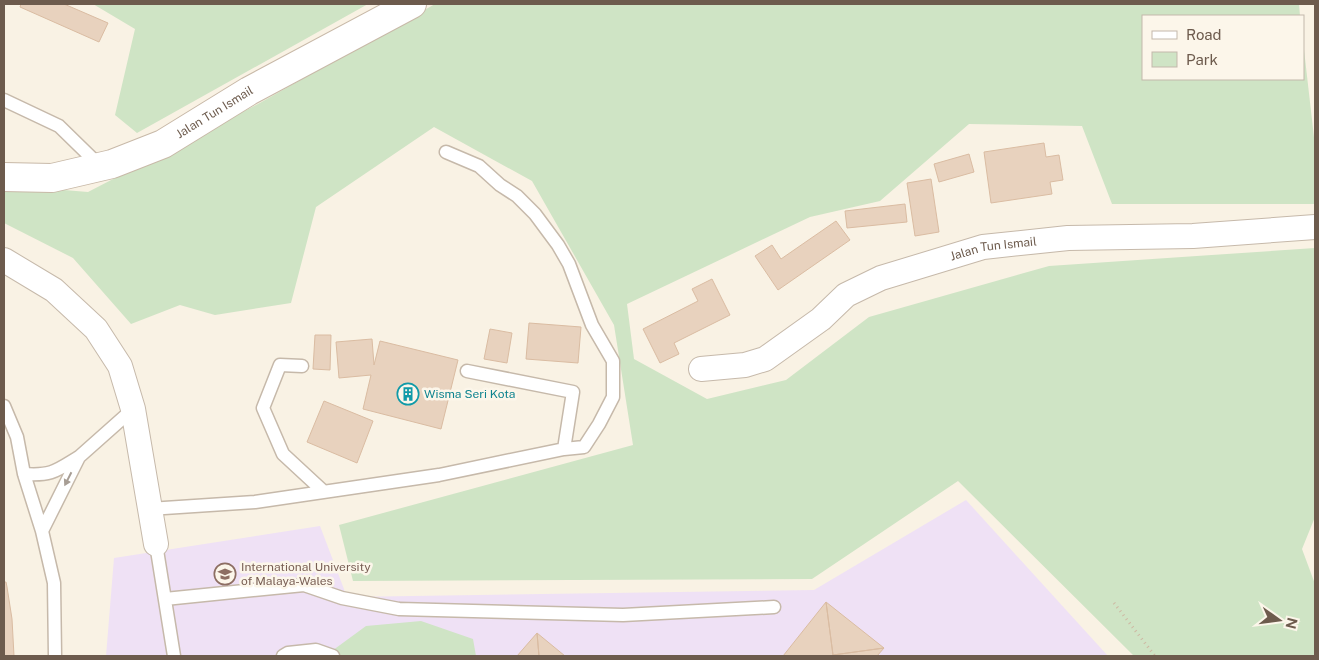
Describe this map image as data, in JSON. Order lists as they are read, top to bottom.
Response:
{
  "streets": {
    "street": ["Jalan Tun Ismail"]
  },
  "places": {
    "building": ["Wisma Seri Kota"],
    "school or university": ["International University of Malaya-Wales"]
  },
  "legend": ["Road", "Park"],
  "north": "right"
}
